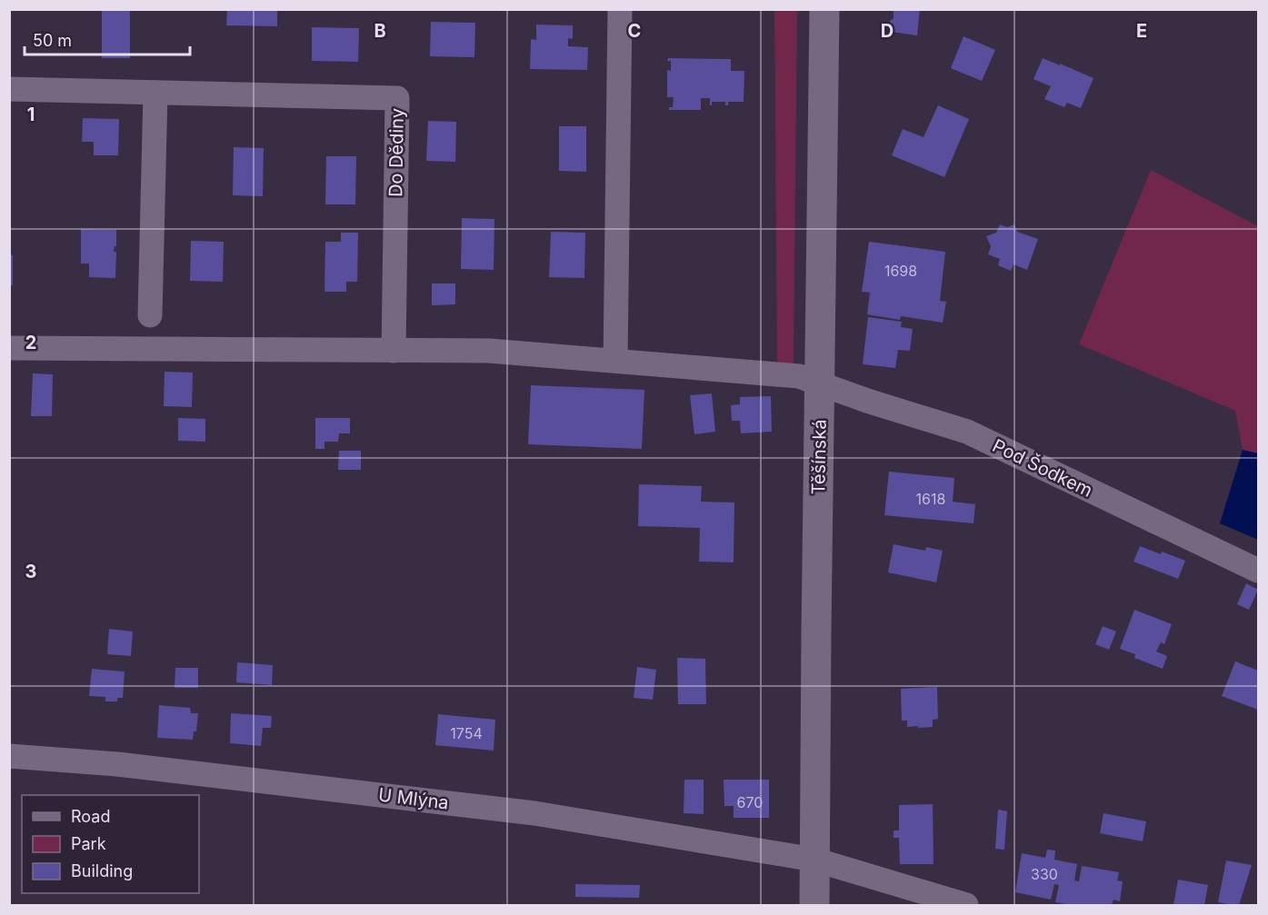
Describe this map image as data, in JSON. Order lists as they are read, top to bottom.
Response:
{
  "streets": {
    "main road": ["Těšínská"],
    "street": ["Do Dědiny", "Pod Šodkem", "U Mlýna"]
  },
  "crossings": [
    ["Těšínská", "Pod Šodkem"],
    ["Těšínská", "U Mlýna"]
  ],
  "house_numbers": [
    "1698",
    "1618",
    "1754",
    "670",
    "330"
  ],
  "legend": ["Road", "Park", "Building"],
  "scale_bar": "50 m",
  "grid": {
    "columns": [
      "B",
      "C",
      "D",
      "E"
    ],
    "rows": ["1", "2", "3"]
  }
}
